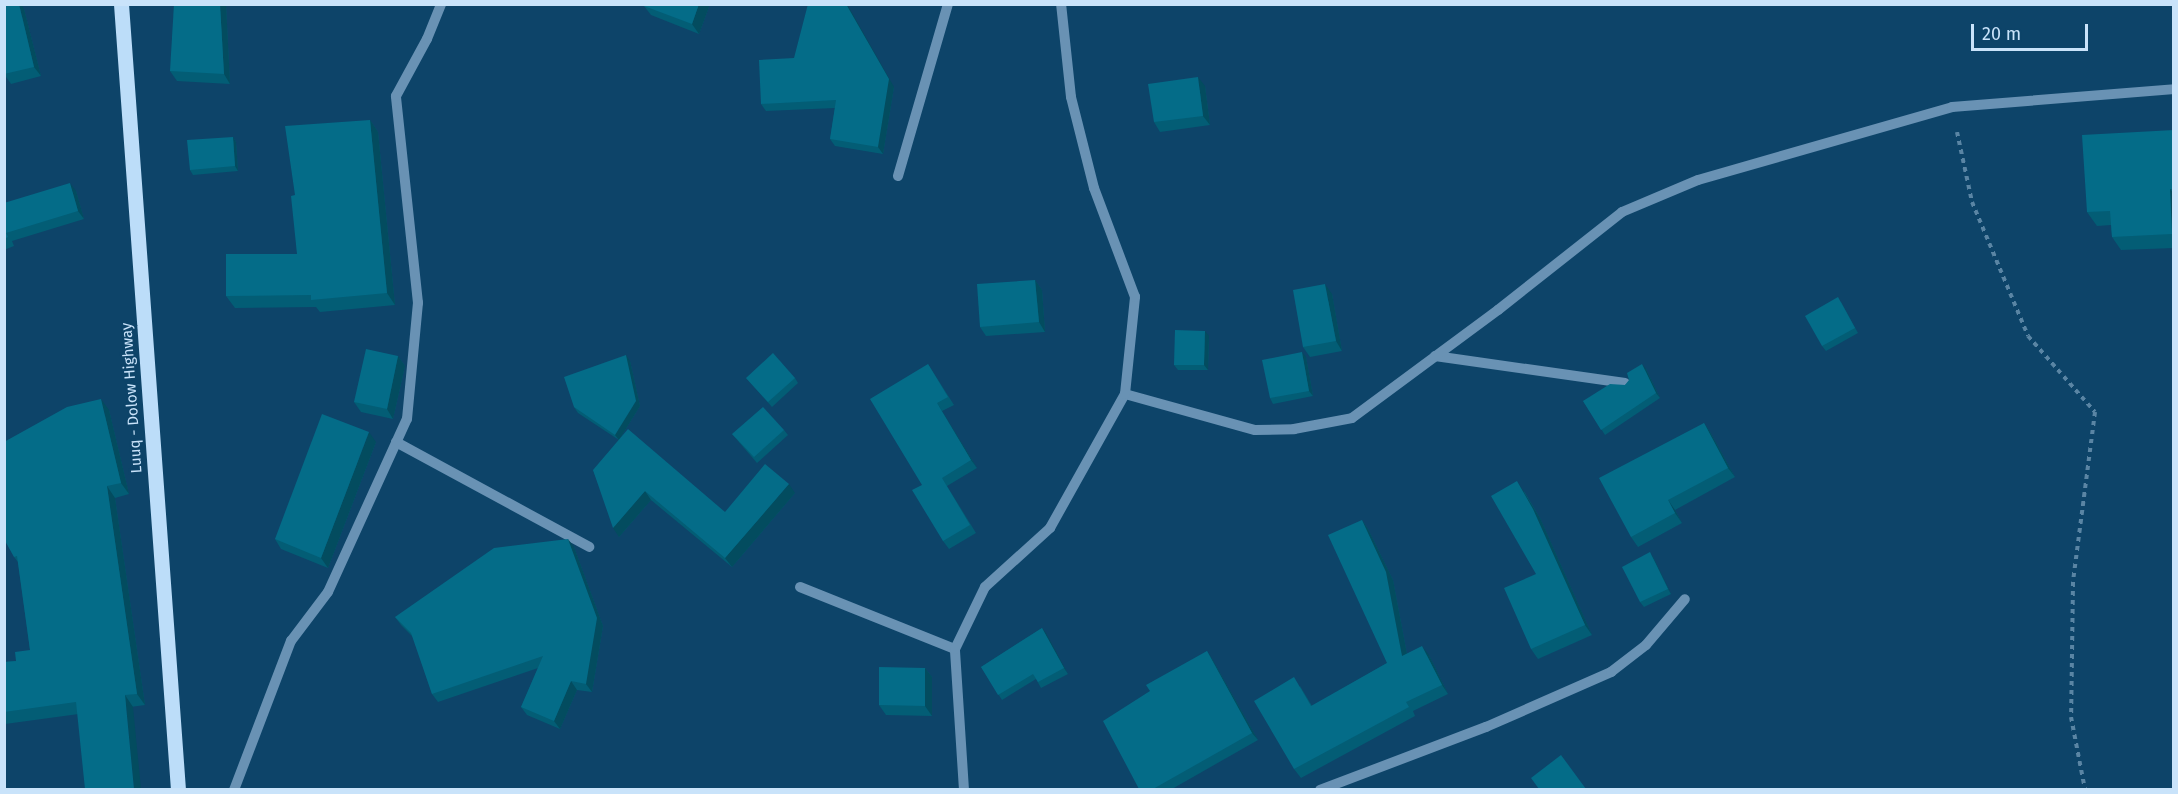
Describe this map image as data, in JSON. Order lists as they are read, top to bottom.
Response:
{
  "streets": {
    "main road": ["Luuq - Dolow Highway"]
  },
  "scale_bar": "20 m"
}
